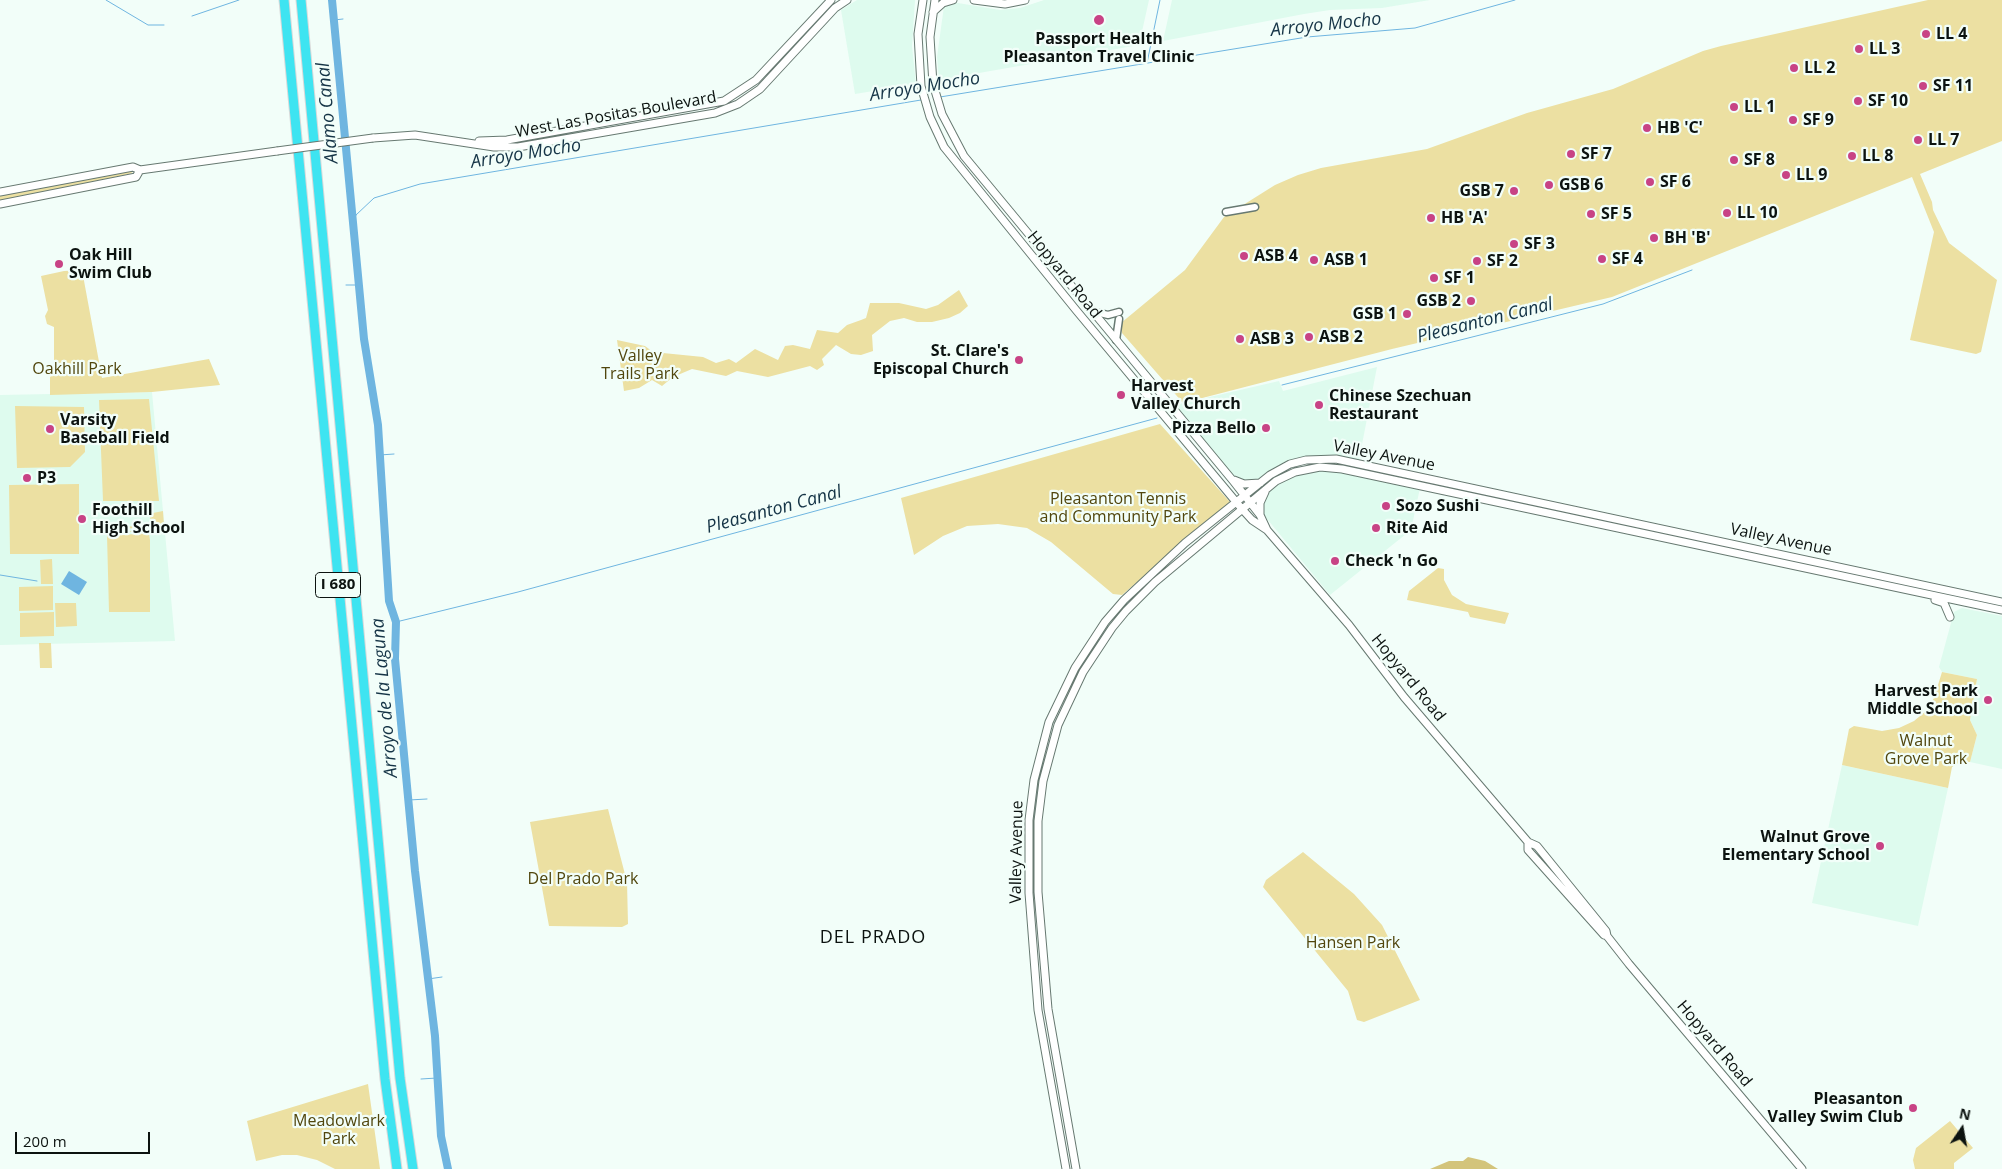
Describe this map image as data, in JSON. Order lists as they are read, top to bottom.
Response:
{
  "streets": {
    "highway": ["I 680"],
    "main road": ["West Las Positas Boulevard", "Hopyard Road", "Valley Avenue"]
  },
  "crossings": [
    ["Hopyard Road", "Valley Avenue"]
  ],
  "districts": ["DEL PRADO"],
  "water": [
    "Arroyo Mocho",
    "Alamo Canal",
    "Pleasanton Canal",
    "Arroyo de la Laguna"
  ],
  "parks": [
    "Valley Trails Park",
    "Oakhill Park",
    "Pleasanton Tennis and Community Park",
    "Walnut Grove Park",
    "Del Prado Park",
    "Hansen Park",
    "Meadowlark Park"
  ],
  "places": [
    "Passport Health Pleasanton Travel Clinic",
    "LL 4",
    "LL 3",
    "LL 2",
    "SF 11",
    "SF 10",
    "LL 1",
    "SF 9",
    "HB 'C'",
    "LL 7",
    "SF 7",
    "LL 8",
    "SF 8",
    "LL 9",
    "SF 6",
    "GSB 6",
    "GSB 7",
    "LL 10",
    "SF 5",
    "HB 'A'",
    "BH 'B'",
    "SF 3",
    "ASB 4",
    "SF 4",
    "ASB 1",
    "SF 2",
    "Oak Hill Swim Club",
    "SF 1",
    "GSB 2",
    "GSB 1",
    "ASB 2",
    "ASB 3",
    "St. Clare's Episcopal Church",
    "Harvest Valley Church",
    "Chinese Szechuan Restaurant",
    "Pizza Bello",
    "Varsity Baseball Field",
    "P3",
    "Sozo Sushi",
    "Foothill High School",
    "Rite Aid",
    "Check 'n Go",
    "Harvest Park Middle School",
    "Walnut Grove Elementary School",
    "Pleasanton Valley Swim Club"
  ],
  "scale_bar": "200 m",
  "north": "top"
}
